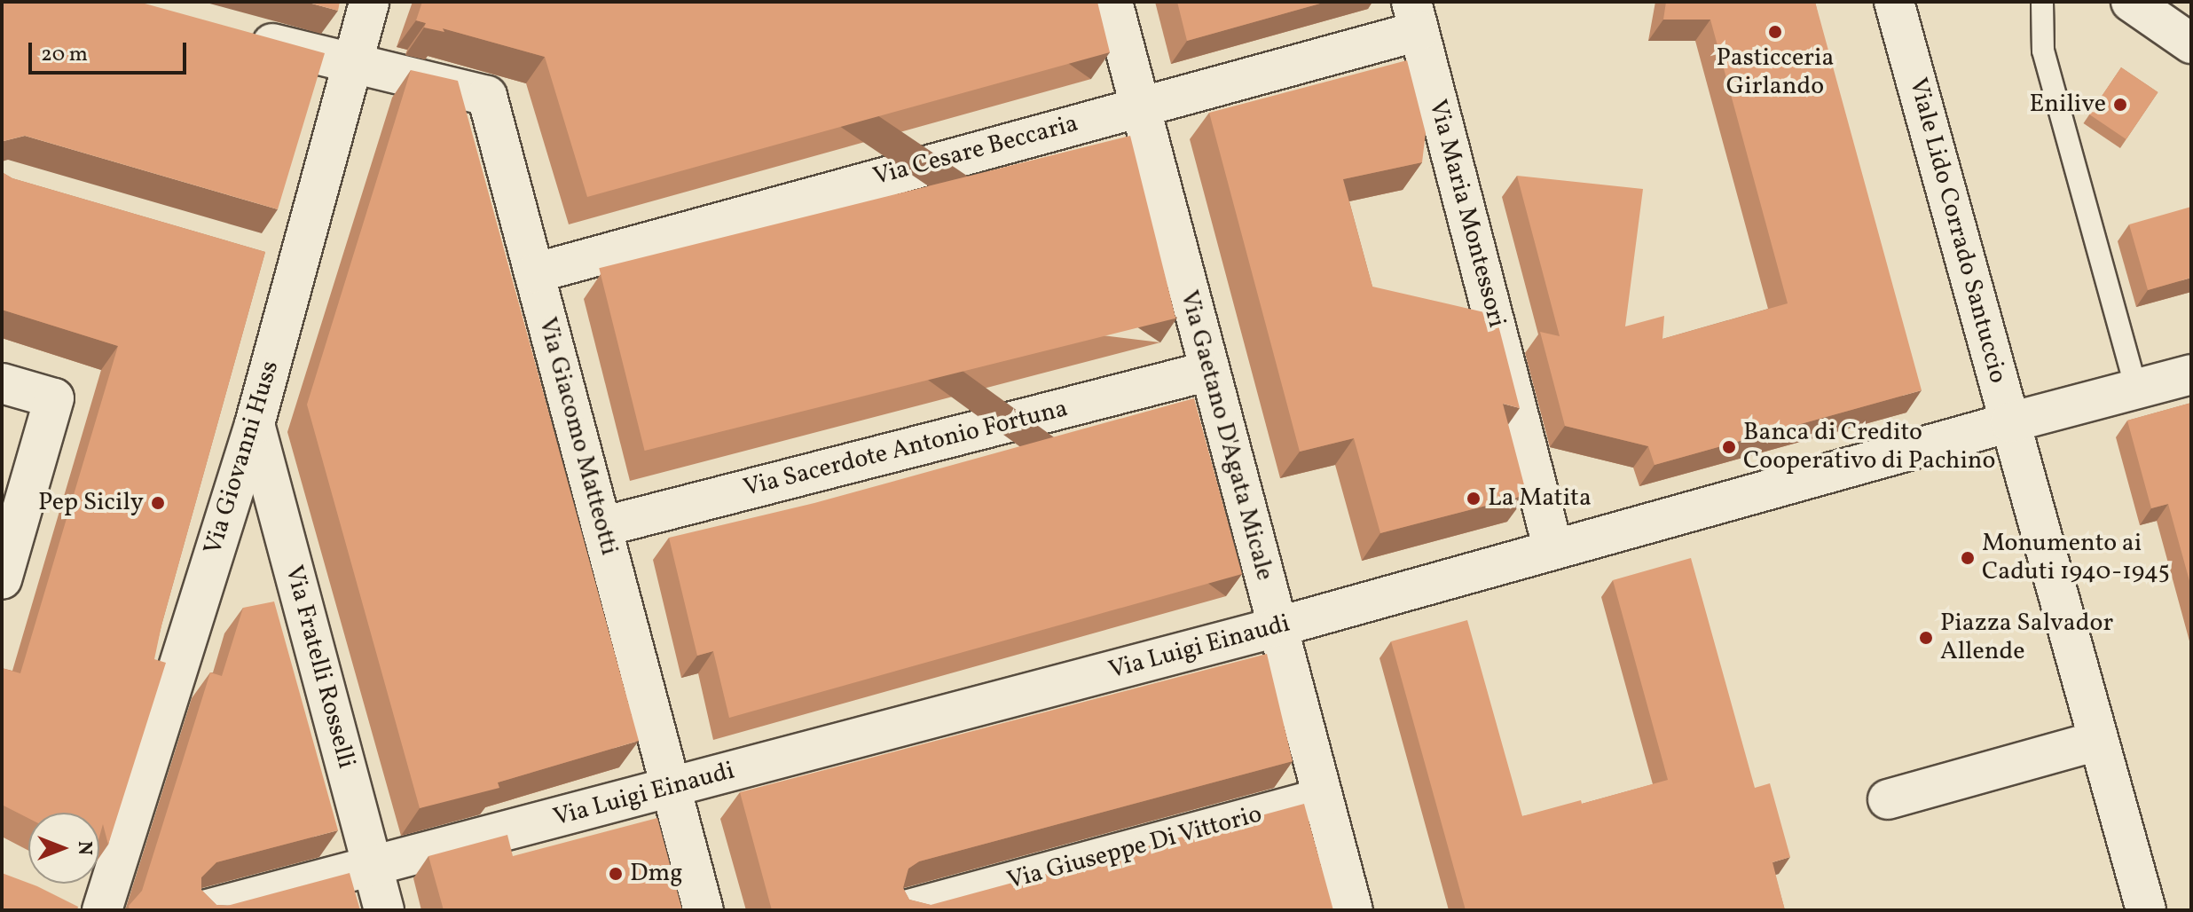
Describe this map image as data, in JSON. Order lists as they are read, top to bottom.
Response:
{
  "streets": {
    "street": [
      "Via Cesare Beccaria",
      "Via Maria Montessori",
      "Viale Lido Corrado Santuccio",
      "Via Gaetano D'Agata Micale",
      "Via Giacomo Matteotti",
      "Via Sacerdote Antonio Fortuna",
      "Via Giovanni Huss",
      "Via Luigi Einaudi",
      "Via Fratelli Rosselli",
      "Via Giuseppe Di Vittorio"
    ]
  },
  "crossings": [
    ["Via Cesare Beccaria", "Via Maria Montessori"],
    ["Via Cesare Beccaria", "Via Gaetano D'Agata Micale"],
    ["Via Cesare Beccaria", "Via Giacomo Matteotti"],
    ["Via Maria Montessori", "Via Luigi Einaudi"],
    ["Viale Lido Corrado Santuccio", "Via Luigi Einaudi"],
    ["Via Gaetano D'Agata Micale", "Via Sacerdote Antonio Fortuna"],
    ["Via Gaetano D'Agata Micale", "Via Luigi Einaudi"],
    ["Via Gaetano D'Agata Micale", "Via Giuseppe Di Vittorio"],
    ["Via Giacomo Matteotti", "Via Sacerdote Antonio Fortuna"],
    ["Via Giacomo Matteotti", "Via Giovanni Huss"],
    ["Via Giacomo Matteotti", "Via Luigi Einaudi"],
    ["Via Giovanni Huss", "Via Fratelli Rosselli"],
    ["Via Luigi Einaudi", "Via Fratelli Rosselli"]
  ],
  "places": [
    "Pasticceria Girlando",
    "Enilive",
    "Banca di Credito Cooperativo di Pachino",
    "La Matita",
    "Pep Sicily",
    "Monumento ai Caduti 1940-1945",
    "Piazza Salvador Allende",
    "Dmg"
  ],
  "scale_bar": "20 m",
  "north": "right"
}
